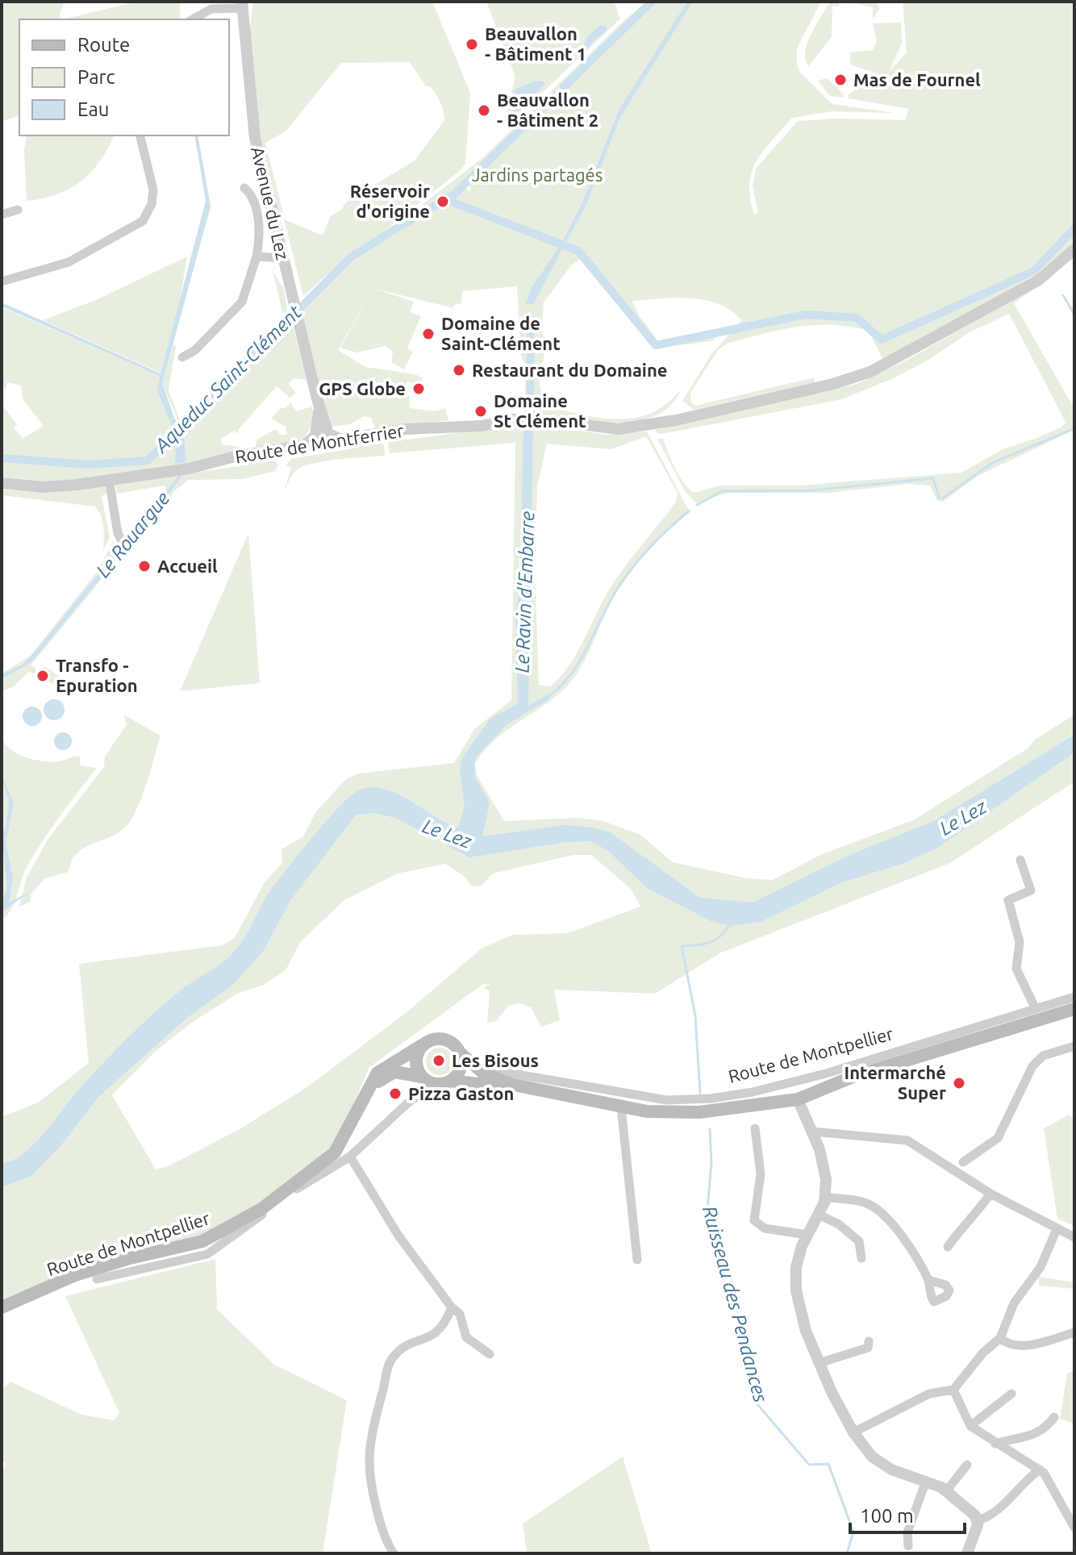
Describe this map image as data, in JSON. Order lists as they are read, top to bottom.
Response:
{
  "streets": {
    "main road": ["Route de Montpellier"],
    "street": ["Avenue du Lez", "Route de Montferrier"]
  },
  "crossings": [
    ["Avenue du Lez", "Route de Montferrier"]
  ],
  "water": [
    "Aqueduc Saint-Clément",
    "Le Rouargue",
    "Le Ravin d'Embarre",
    "Le Lez",
    "Ruisseau des Pendances"
  ],
  "parks": ["Jardins partagés"],
  "places": [
    "Beauvallon - Bâtiment 1",
    "Mas de Fournel",
    "Beauvallon - Bâtiment 2",
    "Réservoir d'origine",
    "Domaine de Saint-Clément",
    "Restaurant du Domaine",
    "GPS Globe",
    "Domaine St Clément",
    "Accueil",
    "Transfo - Epuration",
    "Les Bisous",
    "Intermarché Super",
    "Pizza Gaston"
  ],
  "legend": ["Route", "Parc", "Eau"],
  "scale_bar": "100 m"
}
